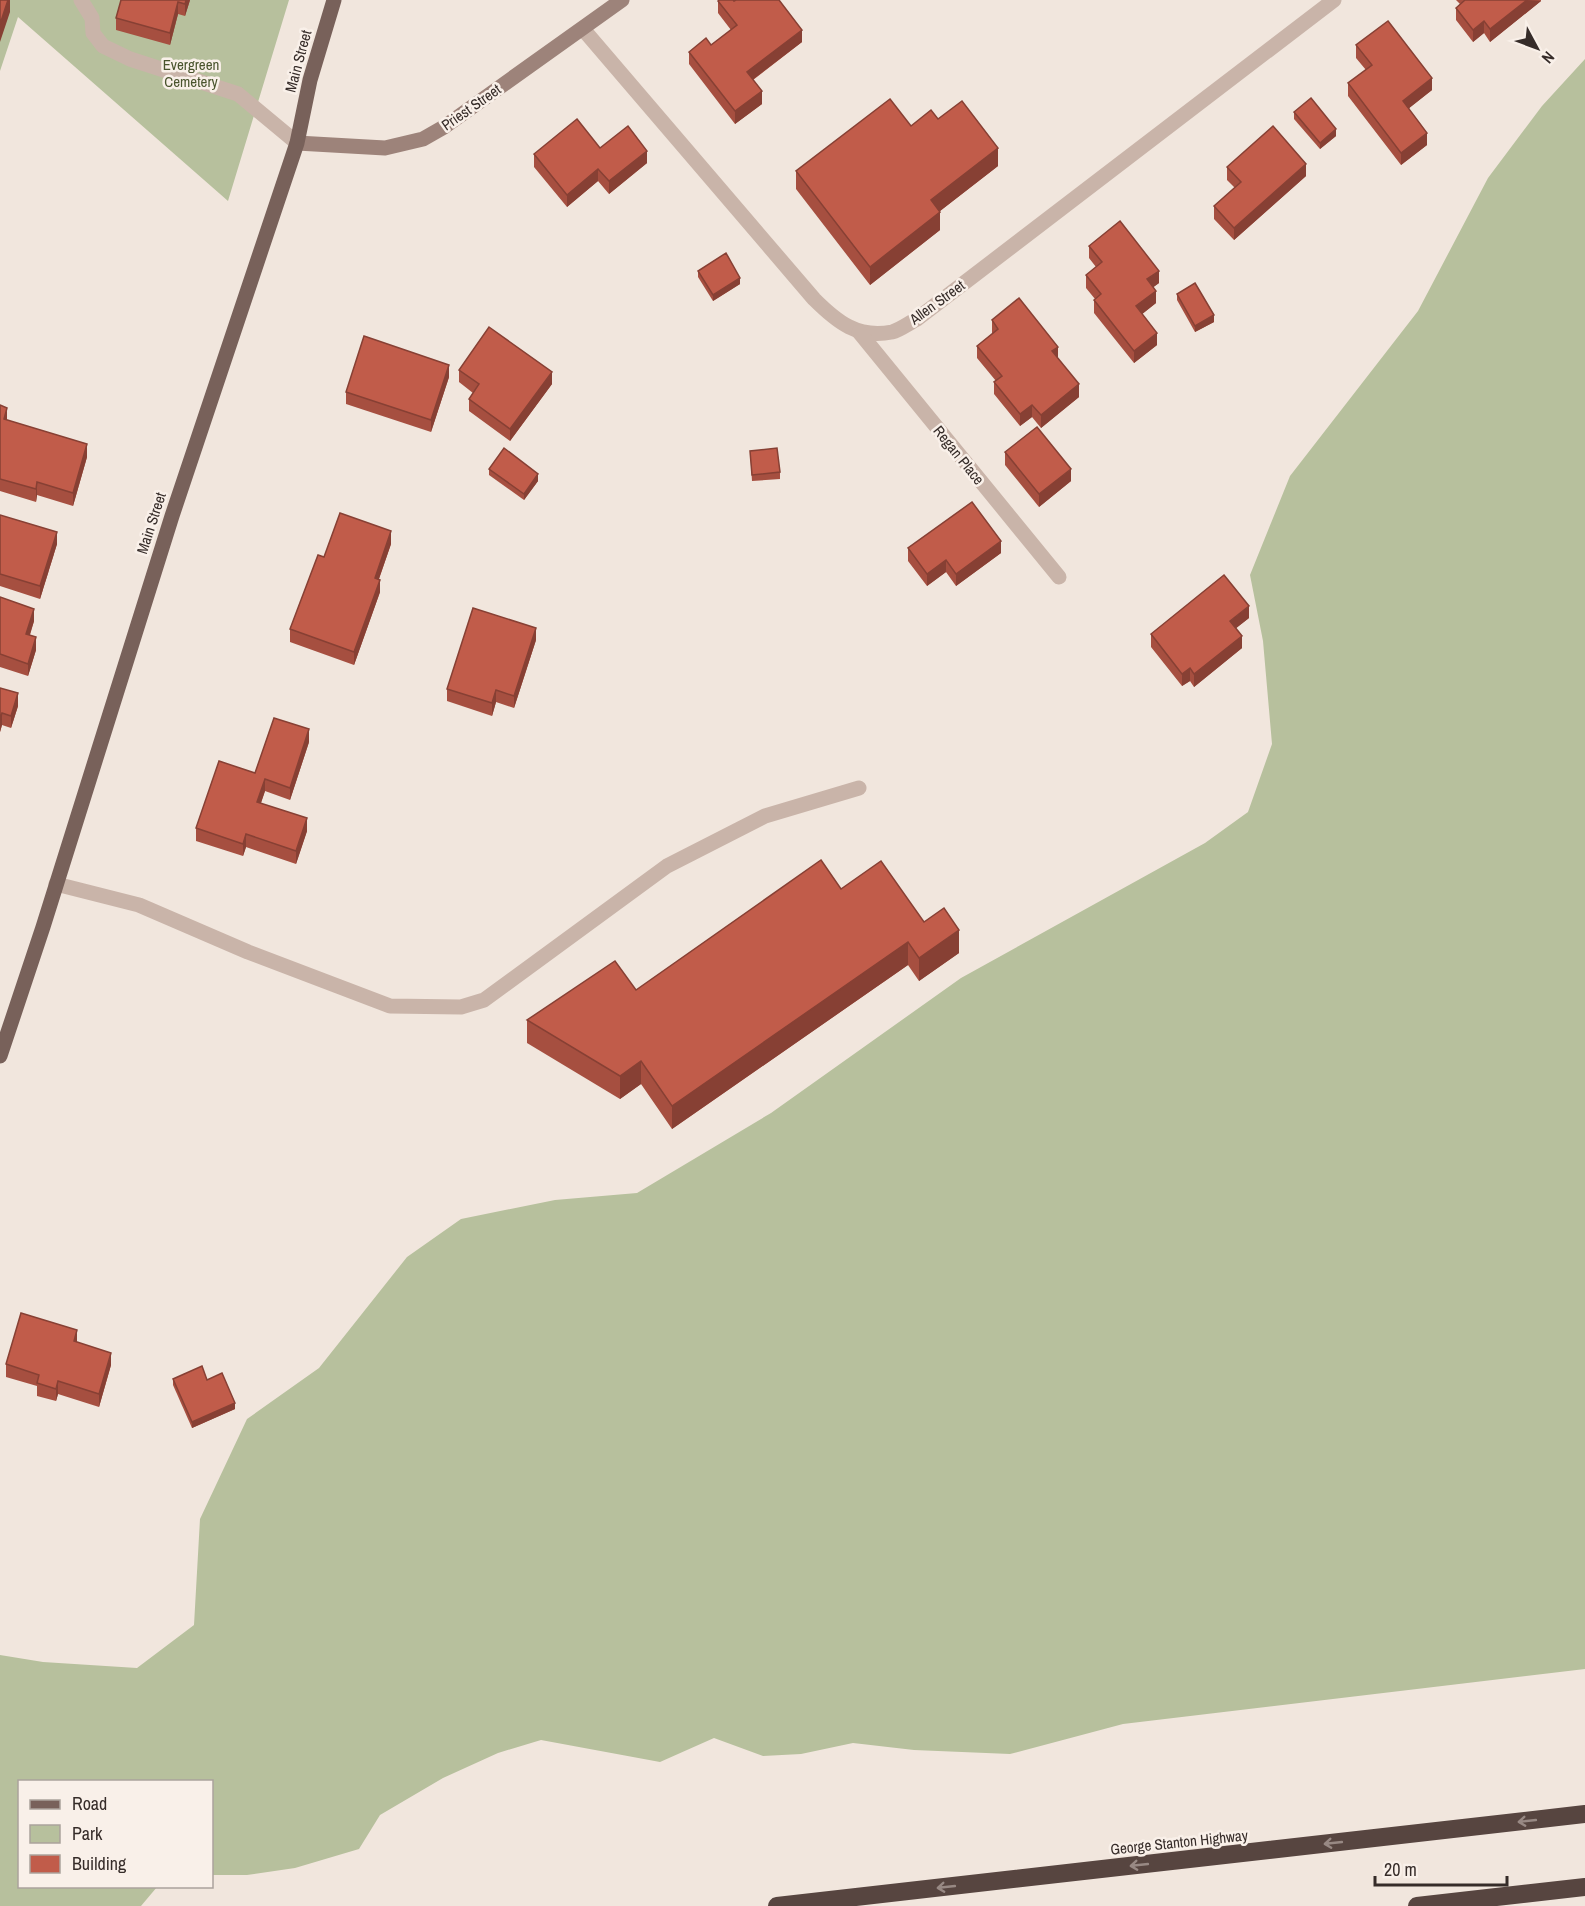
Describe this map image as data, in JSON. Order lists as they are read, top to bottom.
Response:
{
  "streets": {
    "highway": ["George Stanton Highway"],
    "main road": ["Main Street", "Priest Street"],
    "street": ["Allen Street", "Regan Place"]
  },
  "crossings": [
    ["Main Street", "Priest Street"],
    ["Priest Street", "Allen Street"],
    ["Allen Street", "Regan Place"]
  ],
  "one_way": ["George Stanton Highway"],
  "parks": ["Evergreen Cemetery"],
  "legend": ["Road", "Park", "Building"],
  "scale_bar": "20 m",
  "north": "bottom right"
}
